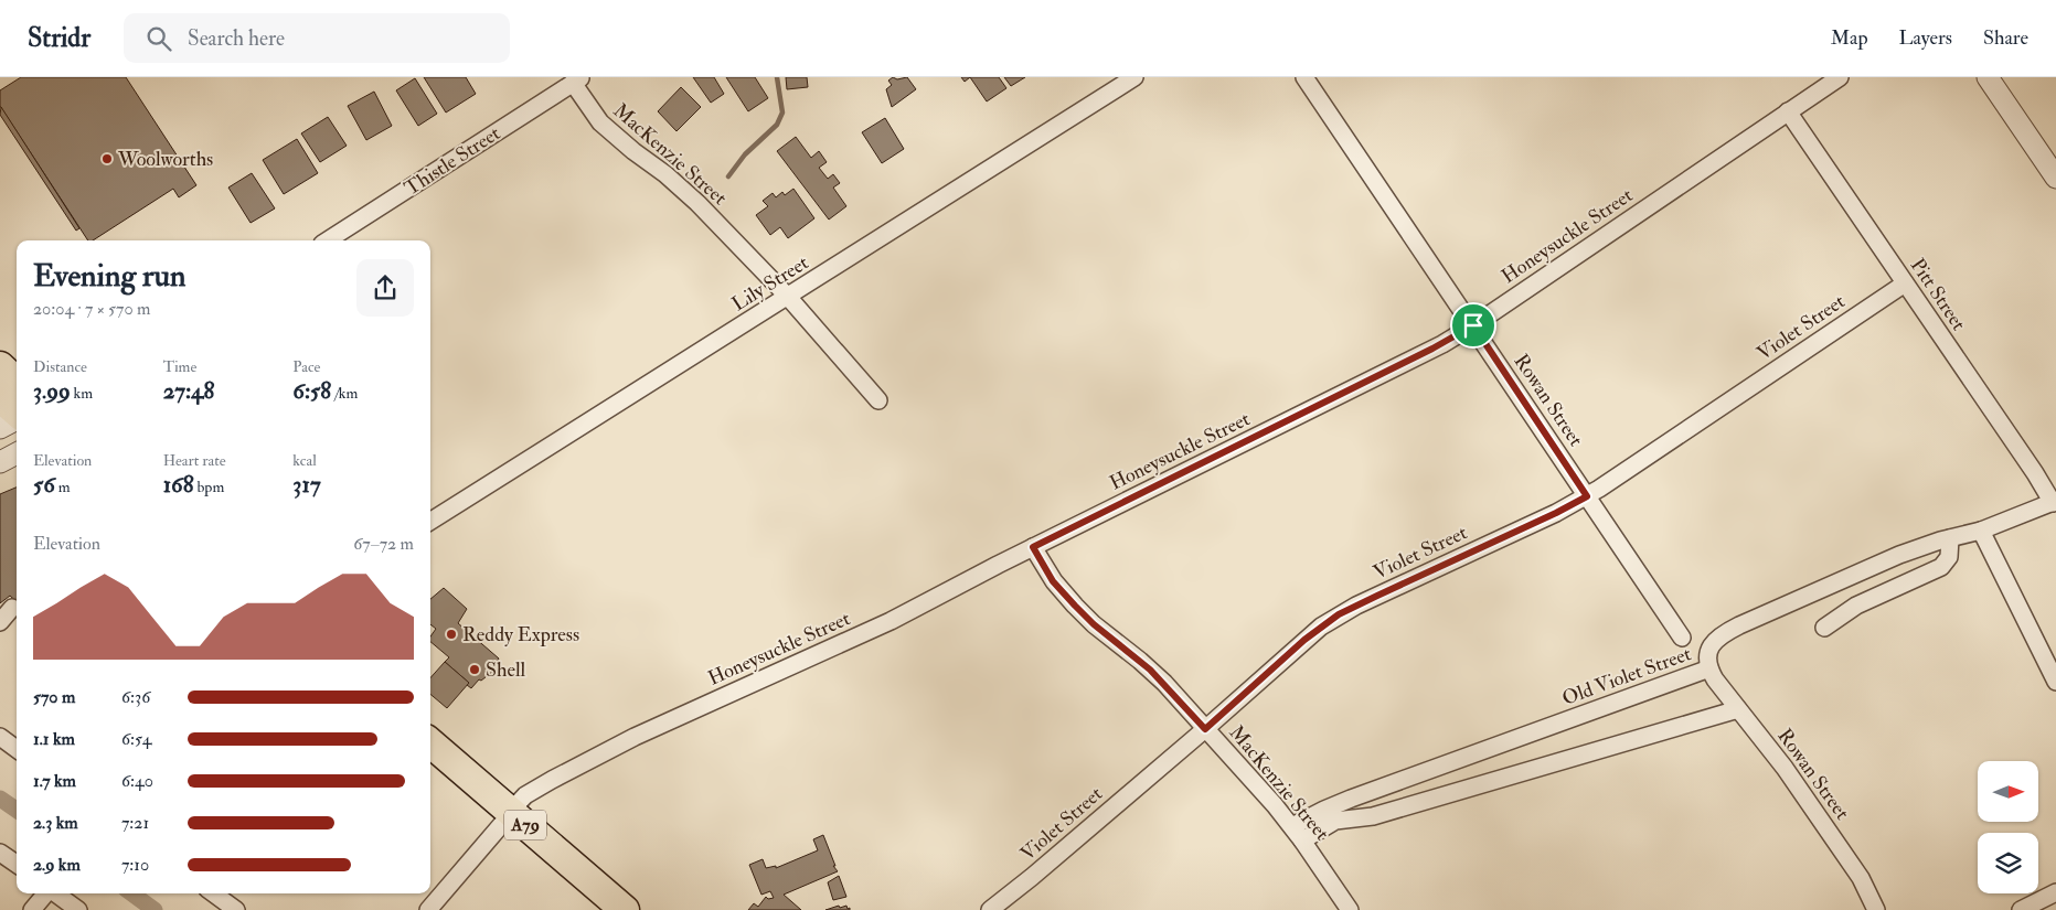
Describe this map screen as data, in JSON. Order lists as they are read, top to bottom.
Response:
{
  "streets": {
    "highway": ["A79"],
    "street": [
      "MacKenzie Street",
      "Thistle Street",
      "Honeysuckle Street",
      "Lily Street",
      "Pitt Street",
      "Violet Street",
      "Rowan Street",
      "Old Violet Street"
    ]
  },
  "crossings": [
    ["MacKenzie Street", "Thistle Street"],
    ["MacKenzie Street", "Honeysuckle Street"],
    ["MacKenzie Street", "Lily Street"],
    ["MacKenzie Street", "Violet Street"],
    ["MacKenzie Street", "Old Violet Street"],
    ["Honeysuckle Street", "Pitt Street"],
    ["Honeysuckle Street", "Rowan Street"],
    ["Honeysuckle Street", "A79"],
    ["Pitt Street", "Violet Street"],
    ["Pitt Street", "Old Violet Street"],
    ["Violet Street", "Rowan Street"],
    ["Rowan Street", "Old Violet Street"]
  ],
  "places": ["Woolworths", "Reddy Express", "Shell"],
  "north": "right",
  "page": {
    "header": "Stridr",
    "search": "Search here",
    "nav": ["Map", "Layers", "Share"],
    "heading": ["Evening run", "20:04 · 7 × 570 m"],
    "stats": [
      ["Distance", "3.99 km"],
      ["Time", "27:48"],
      ["Pace", "6:58 /km"],
      ["Elevation", "56 m"],
      ["Heart rate", "168 bpm"],
      ["kcal", "317"]
    ],
    "chart": ["Elevation", "67–72 m"],
    "list": [
      {
        "name": "570 m",
        "note": "6:36"
      },
      {
        "name": "1.1 km",
        "note": "6:54"
      },
      {
        "name": "1.7 km",
        "note": "6:40"
      },
      {
        "name": "2.3 km",
        "note": "7:21"
      },
      {
        "name": "2.9 km",
        "note": "7:10"
      }
    ]
  }
}
